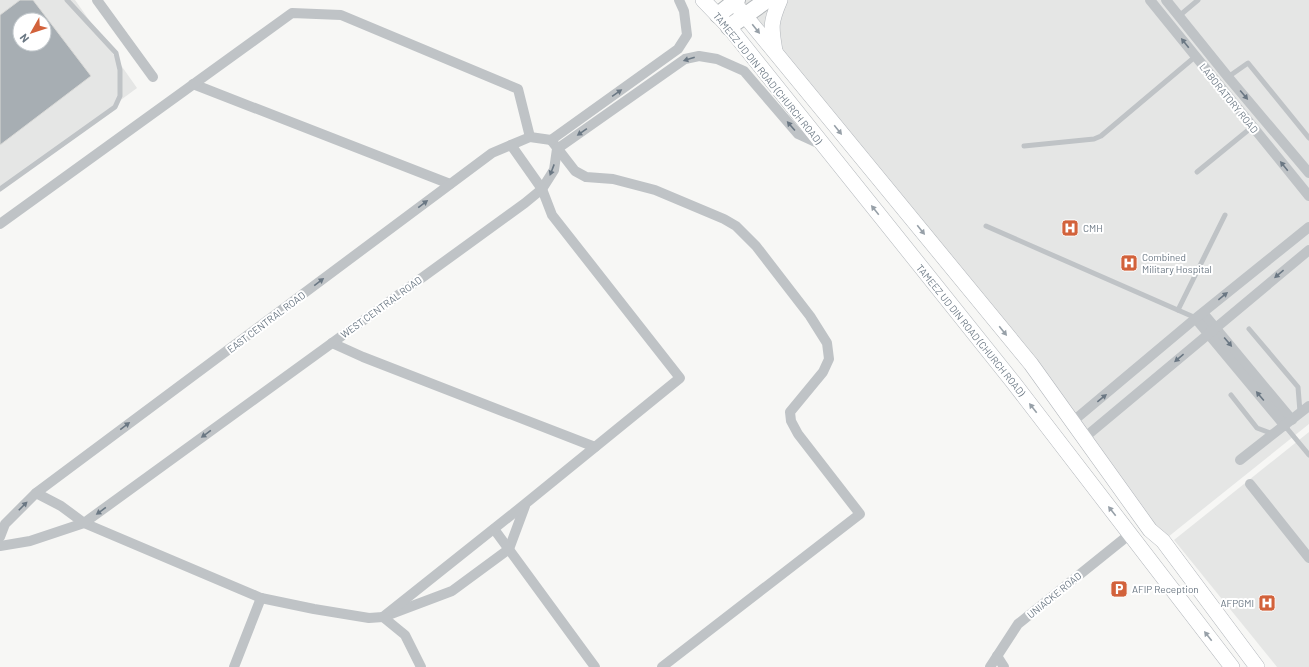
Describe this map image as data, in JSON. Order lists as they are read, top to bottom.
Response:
{
  "streets": {
    "main road": ["TAMEEZ UD DIN ROAD (CHURCH ROAD)"],
    "street": [
      "LABORATORY ROAD",
      "WEST CENTRAL ROAD",
      "EAST CENTRAL ROAD",
      "UNIACKE ROAD"
    ]
  },
  "crossings": [
    ["TAMEEZ UD DIN ROAD (CHURCH ROAD)", "UNIACKE ROAD"]
  ],
  "one_way": ["EAST CENTRAL ROAD"],
  "places": {
    "hospital": ["CMH", "Combined Military Hospital", "AFPGMI"],
    "parking": ["AFIP Reception"]
  },
  "north": "bottom left"
}
